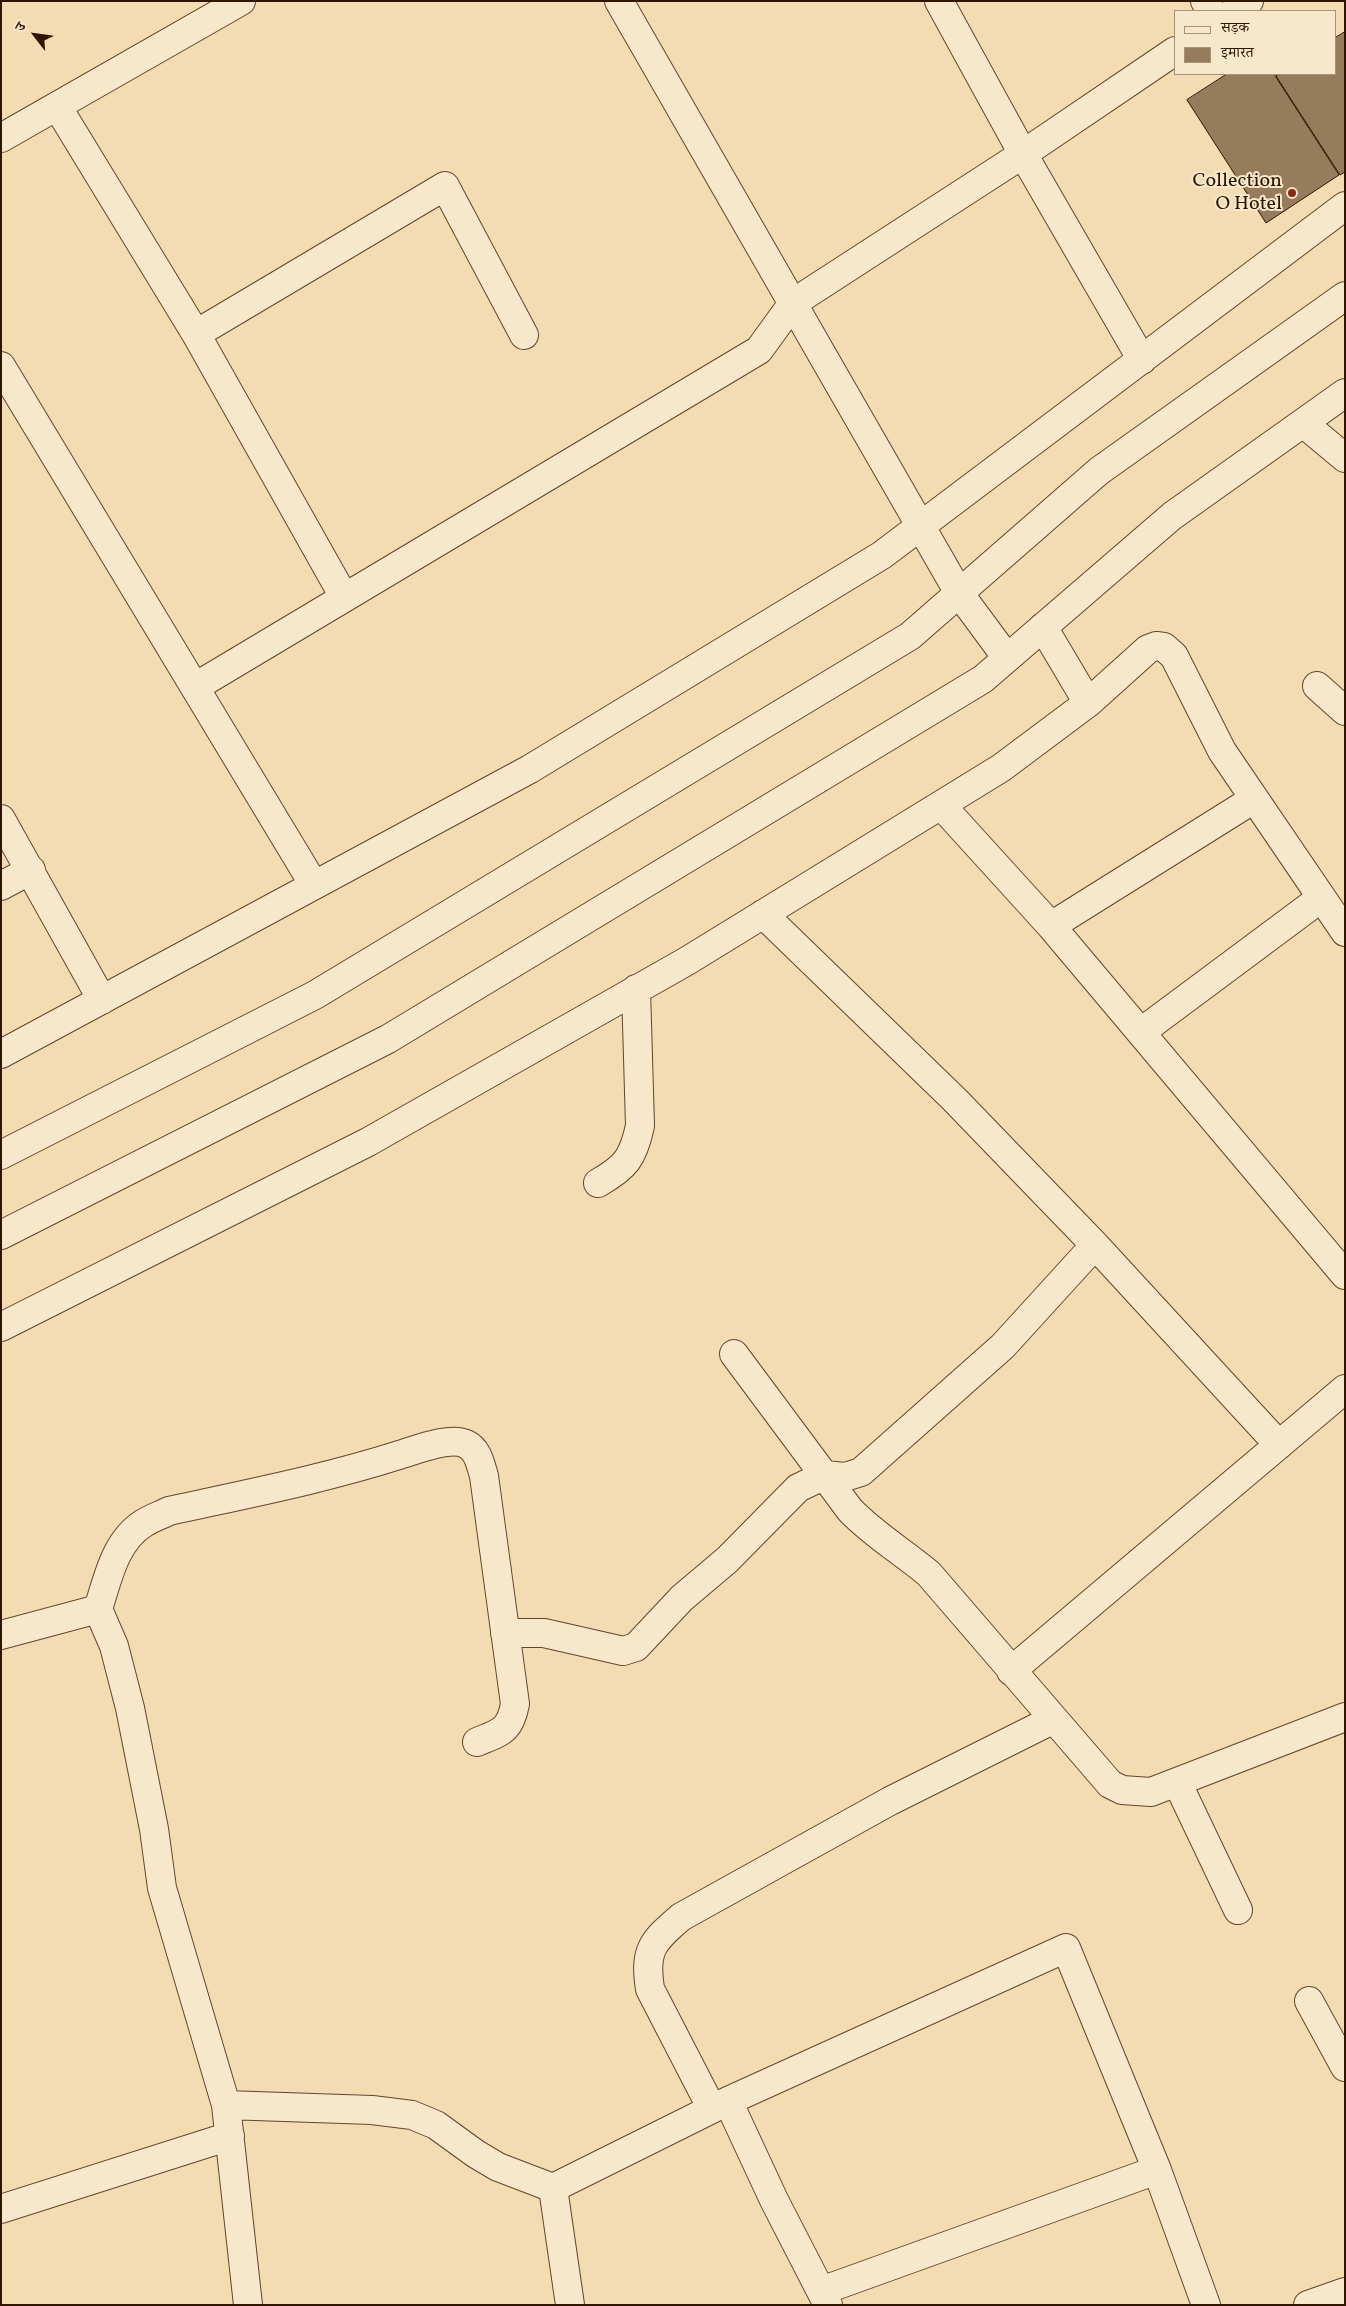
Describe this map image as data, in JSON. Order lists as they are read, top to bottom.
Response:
{
  "places": ["Collection O Hotel"],
  "legend": ["सड़क", "इमारत"],
  "north": "top left"
}
